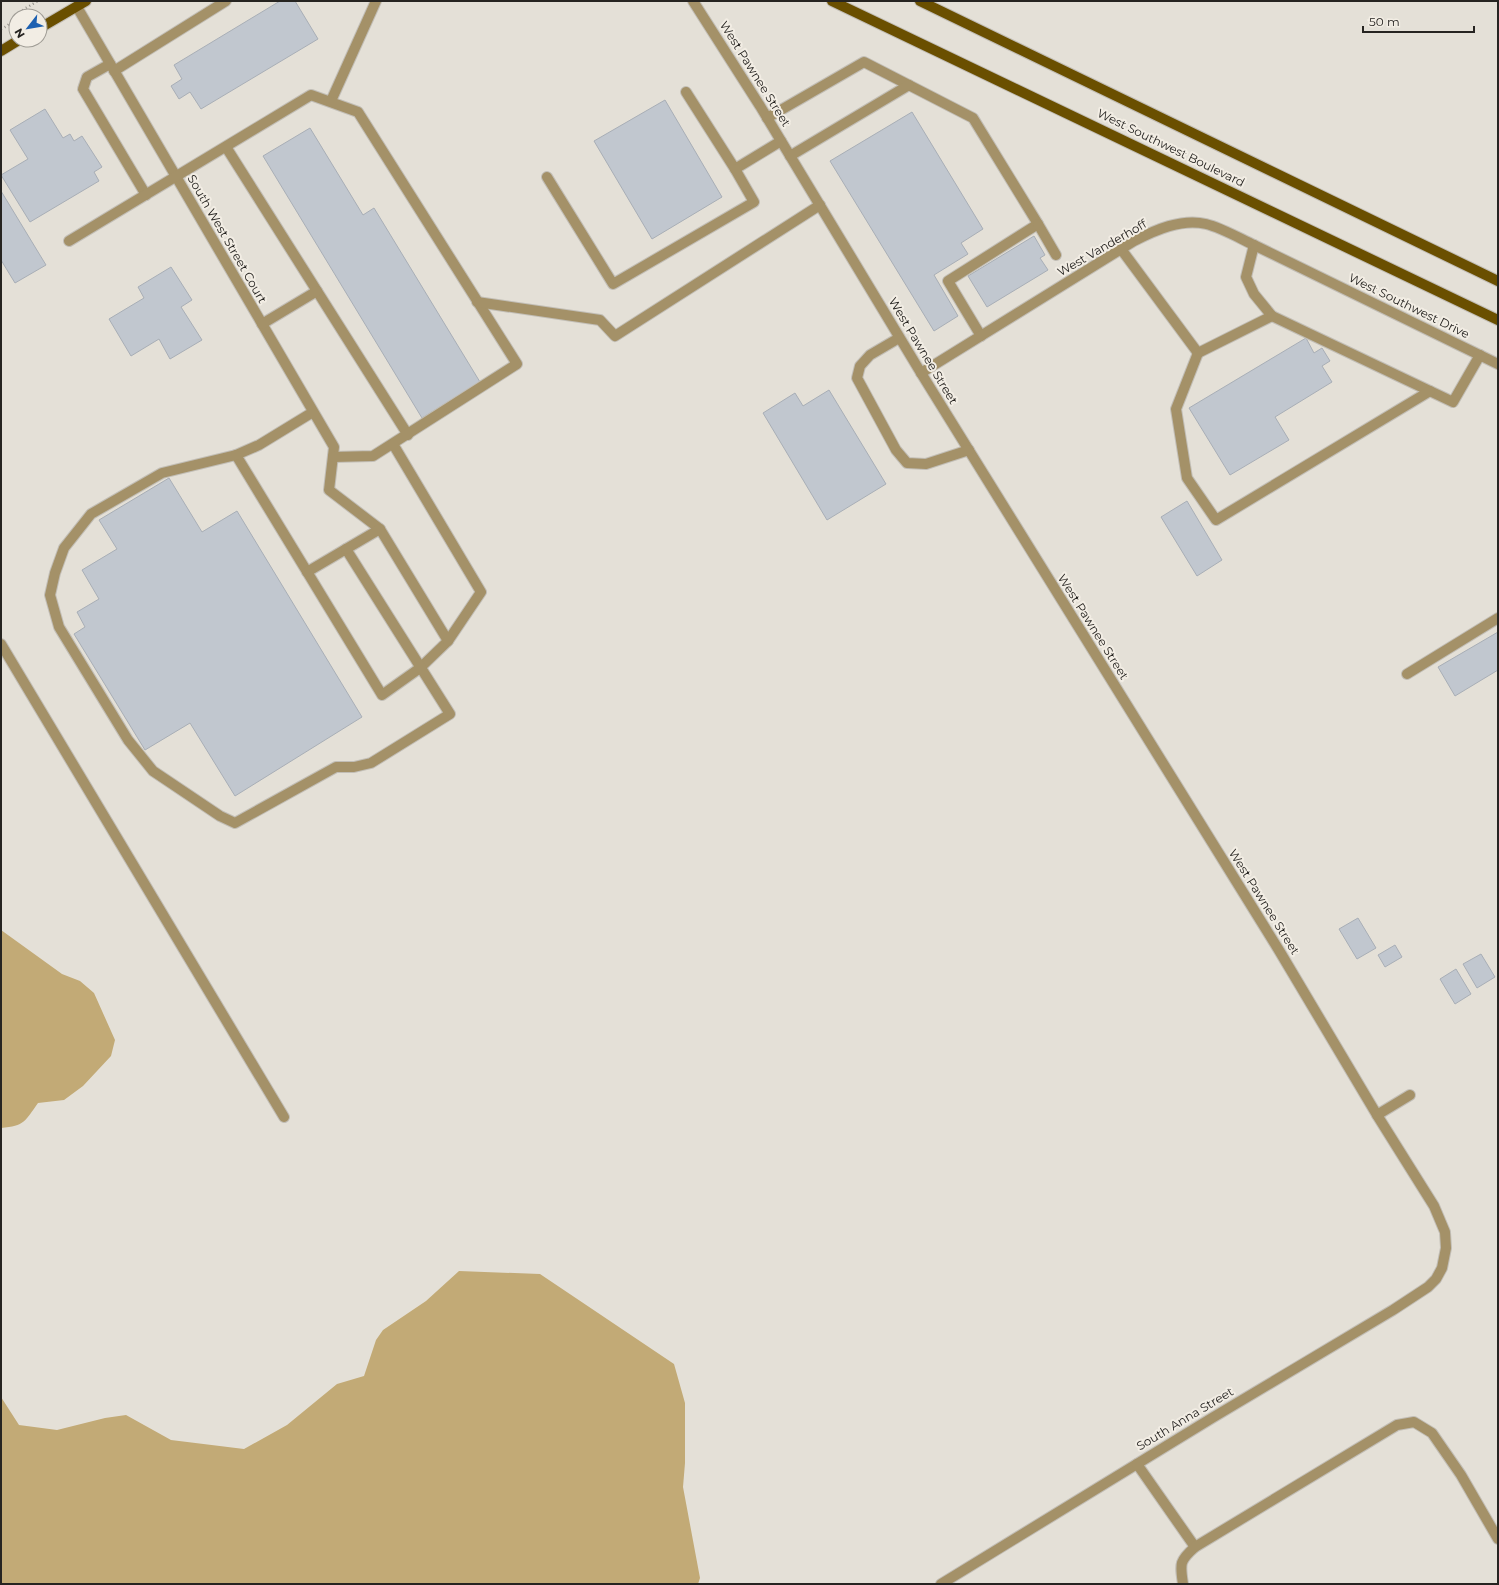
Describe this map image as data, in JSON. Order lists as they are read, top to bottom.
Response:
{
  "streets": {
    "main road": ["West Southwest Boulevard"],
    "street": [
      "West Pawnee Street",
      "South West Street Court",
      "West Vanderhoff",
      "West Southwest Drive",
      "South Anna Street"
    ]
  },
  "crossings": [
    ["West Pawnee Street", "West Vanderhoff"],
    ["West Pawnee Street", "South Anna Street"],
    ["West Vanderhoff", "West Southwest Drive"]
  ],
  "scale_bar": "50 m",
  "north": "bottom left"
}
